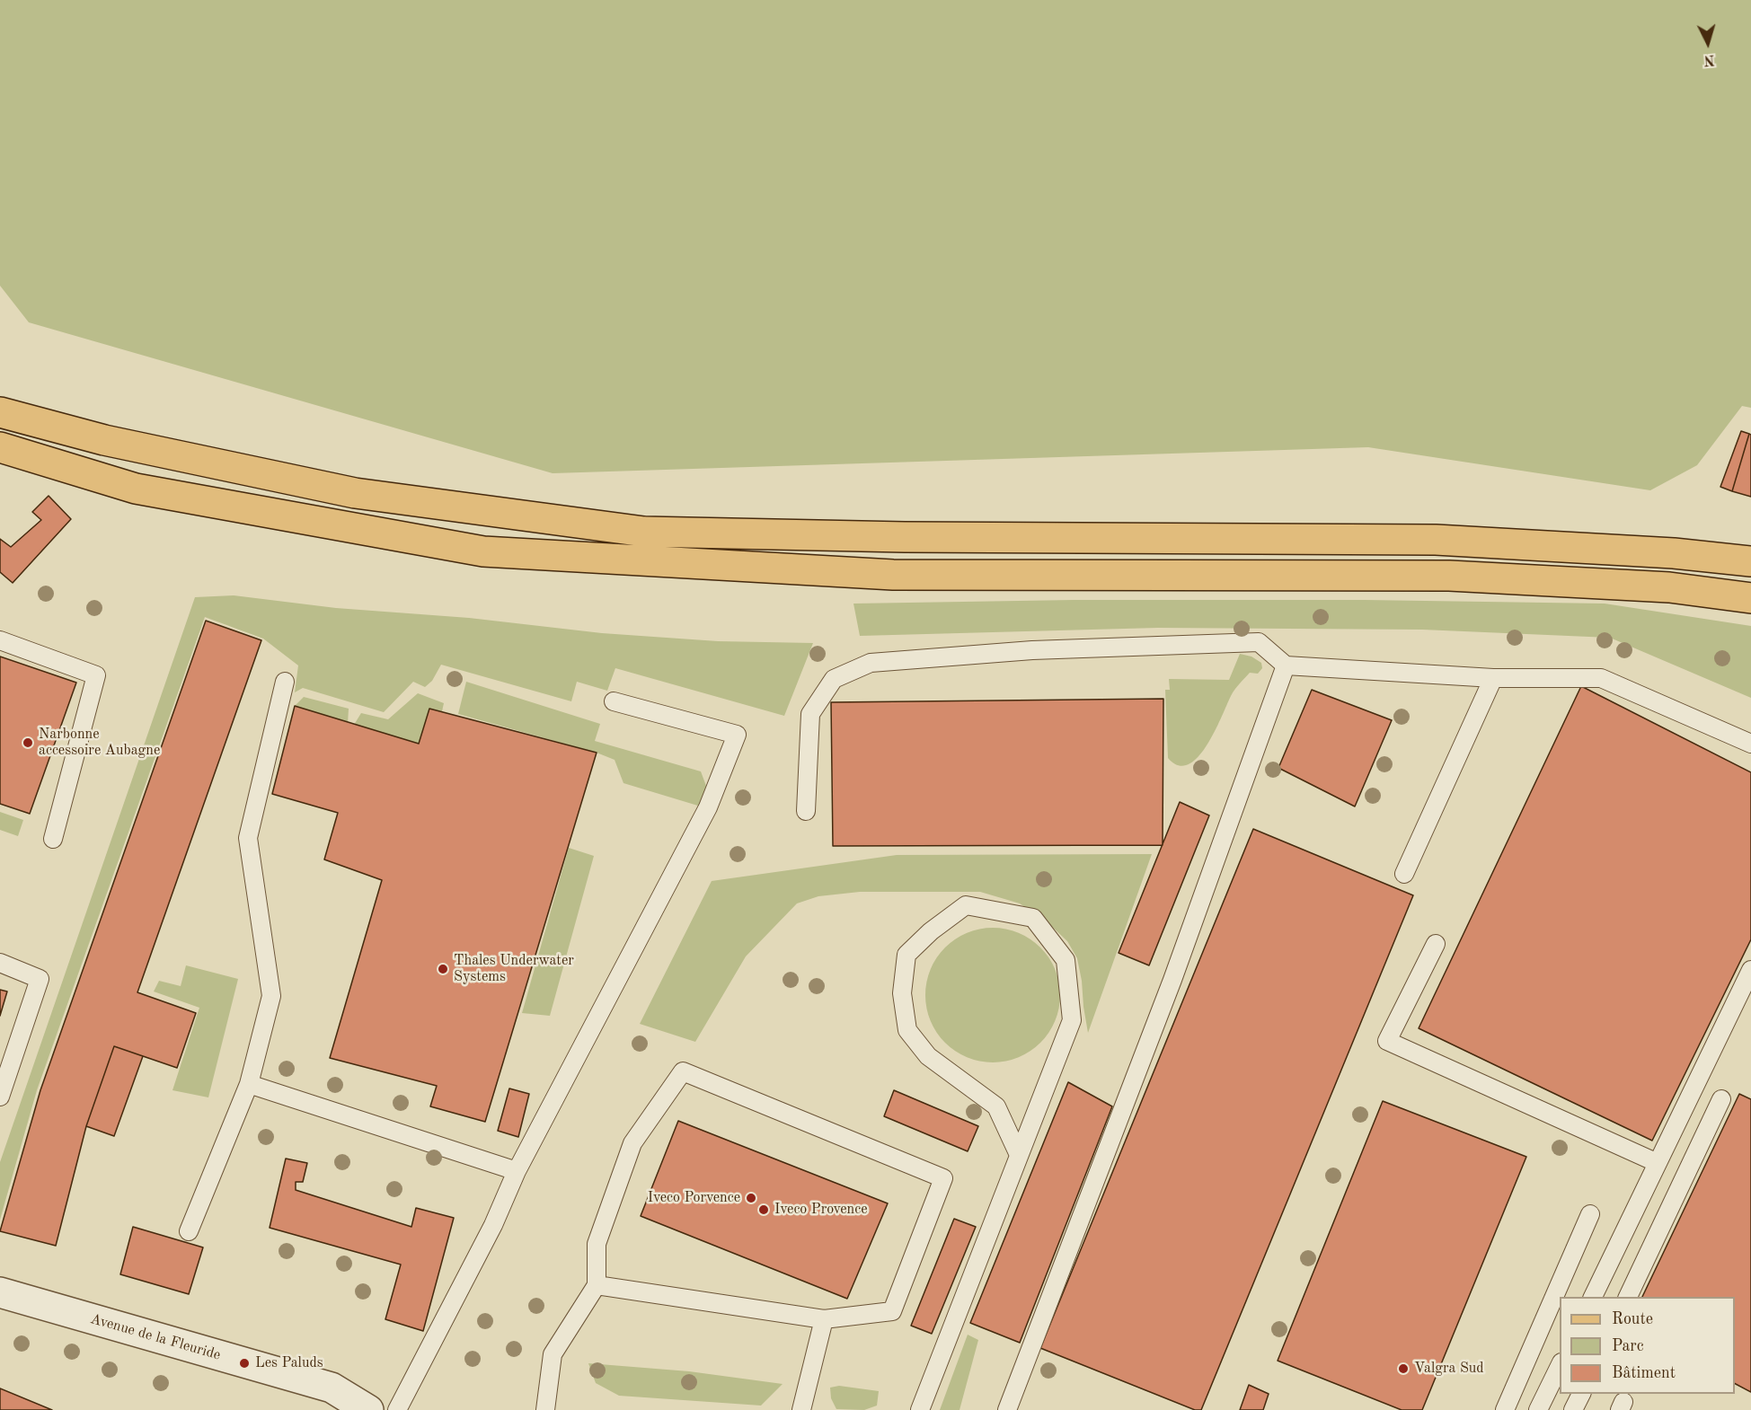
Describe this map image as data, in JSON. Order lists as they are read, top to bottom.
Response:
{
  "streets": {
    "street": ["Avenue de la Fleuride"]
  },
  "places": [
    "Narbonne accessoire Aubagne",
    "Thales Underwater Systems",
    "Iveco Porvence",
    "Iveco Provence",
    "Les Paluds",
    "Valgra Sud"
  ],
  "legend": ["Route", "Parc", "Bâtiment"],
  "north": "bottom"
}
